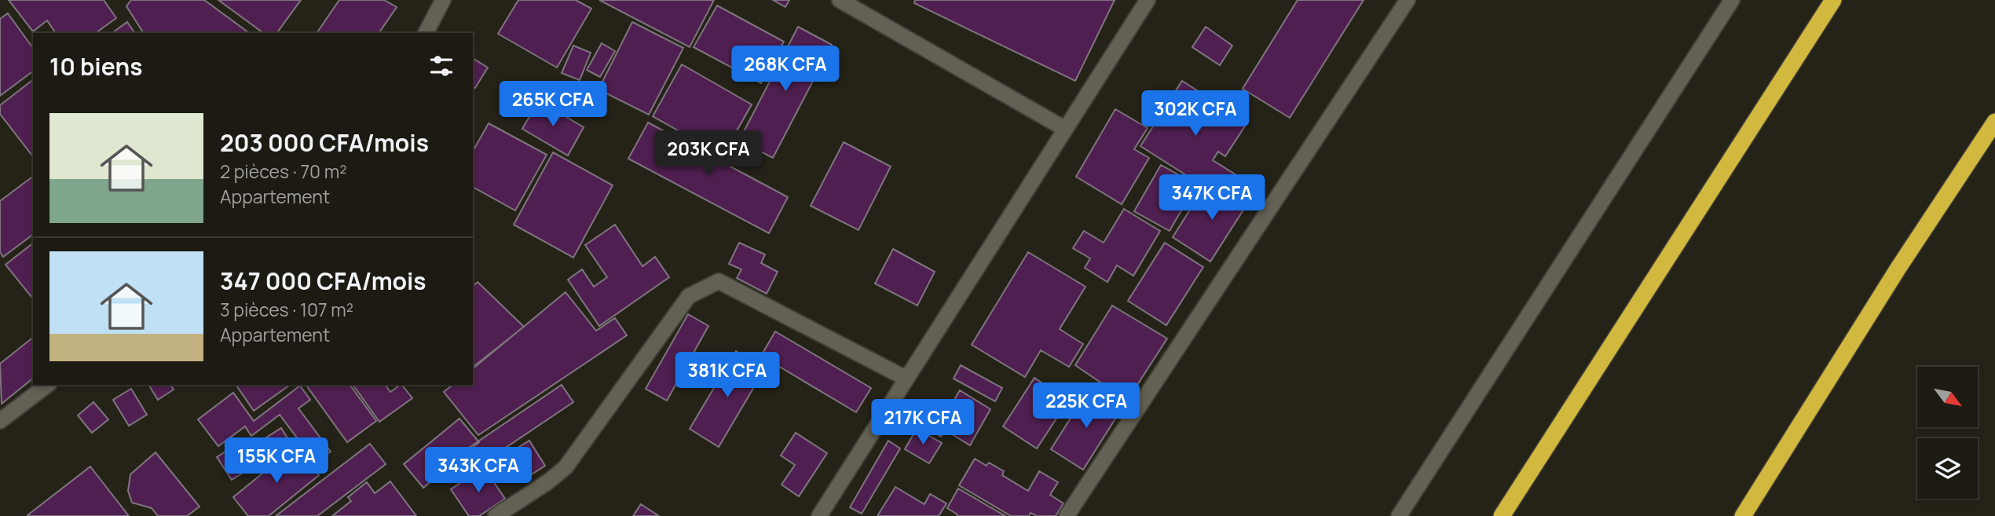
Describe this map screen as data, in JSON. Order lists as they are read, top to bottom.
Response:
{
  "north": "bottom right",
  "page": {
    "heading": "10 biens",
    "price": [
      "268K CFA",
      "265K CFA",
      "302K CFA",
      "203K CFA",
      "347K CFA",
      "381K CFA",
      "225K CFA",
      "217K CFA",
      "155K CFA",
      "343K CFA"
    ],
    "list": [
      {
        "name": "203 000 CFA/mois",
        "note": "2 pièces · 70 m² · Appartement"
      },
      {
        "name": "347 000 CFA/mois",
        "note": "3 pièces · 107 m² · Appartement"
      }
    ]
  }
}
